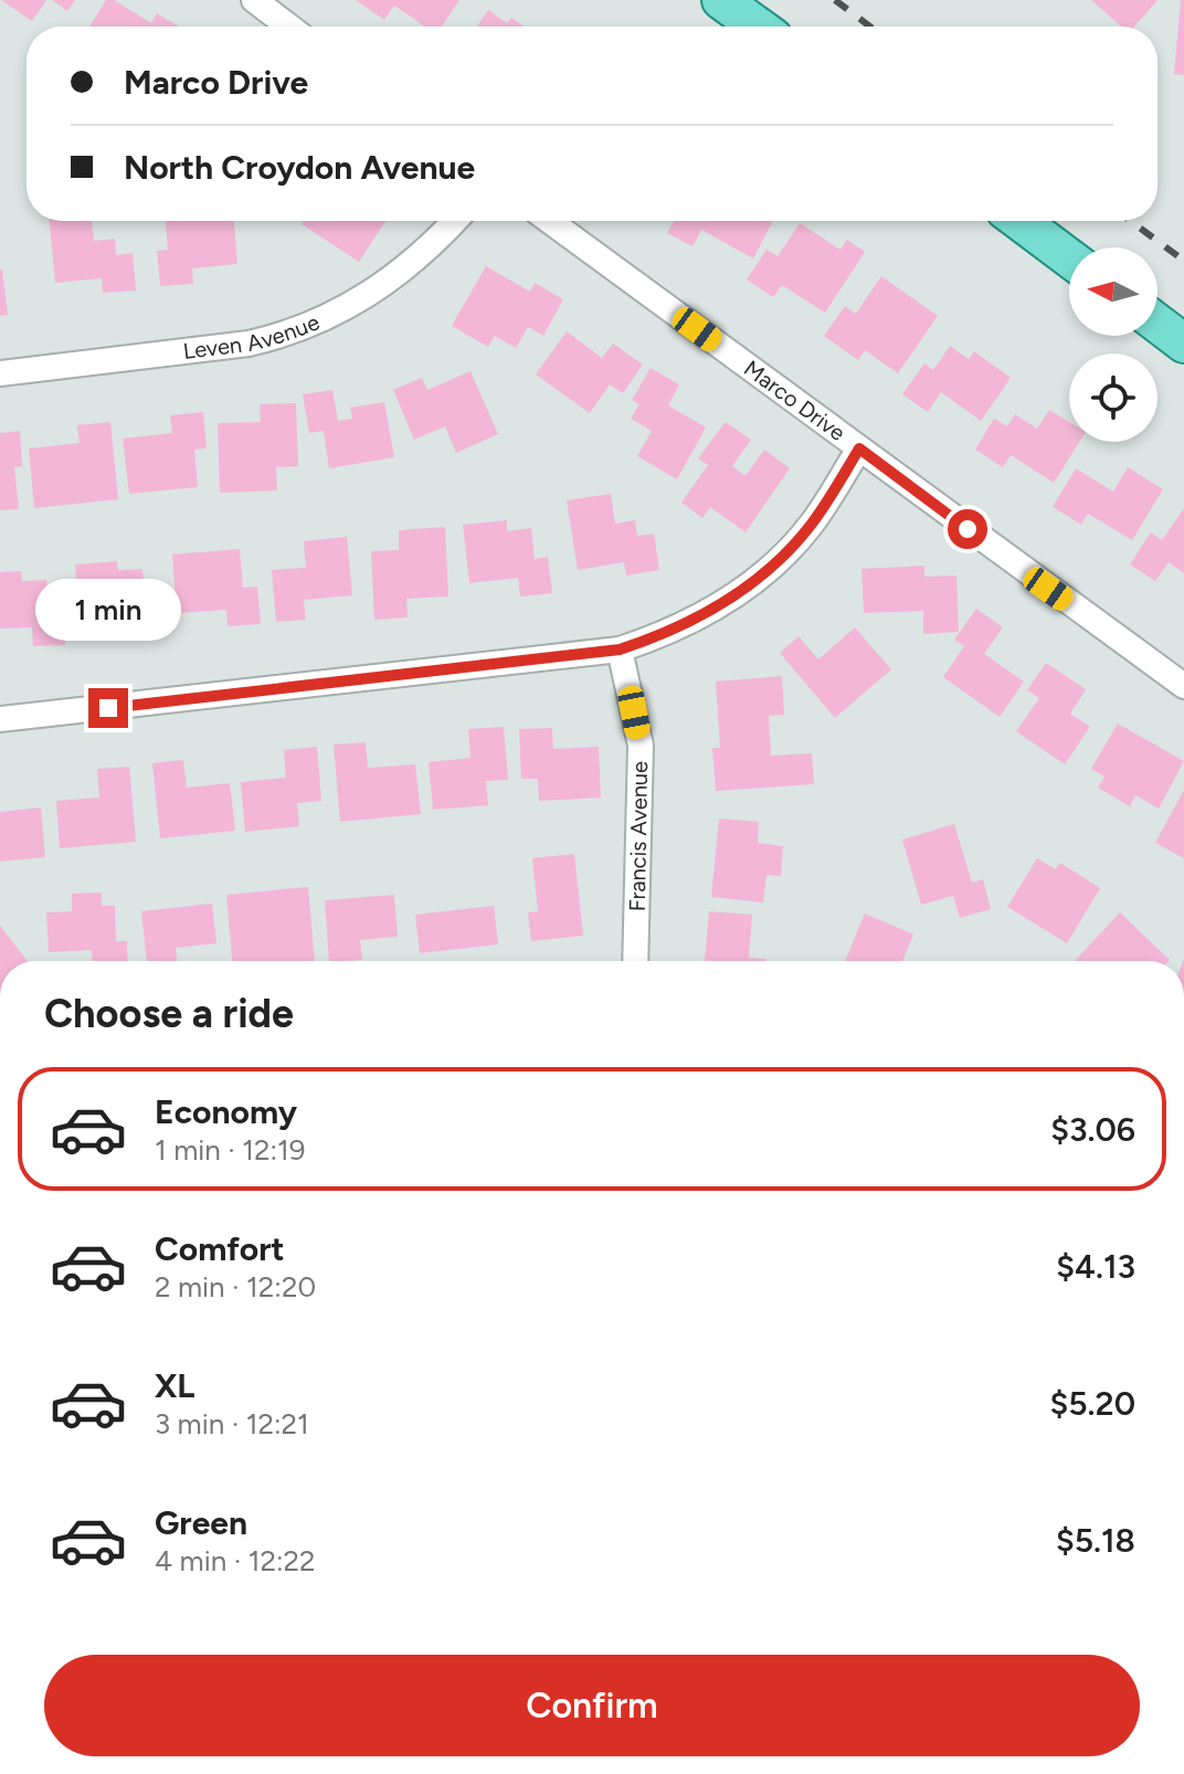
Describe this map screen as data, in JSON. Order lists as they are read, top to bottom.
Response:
{
  "streets": {
    "street": ["Leven Avenue", "Marco Drive", "Francis Avenue"]
  },
  "north": "left",
  "page": {
    "banner": ["Marco Drive", "North Croydon Avenue"],
    "bubble": "1 min",
    "heading": "Choose a ride",
    "list": [
      {
        "name": "Economy",
        "note": "1 min · 12:19",
        "value": "$3.06"
      },
      {
        "name": "Comfort",
        "note": "2 min · 12:20",
        "value": "$4.13"
      },
      {
        "name": "XL",
        "note": "3 min · 12:21",
        "value": "$5.20"
      },
      {
        "name": "Green",
        "note": "4 min · 12:22",
        "value": "$5.18"
      }
    ],
    "buttons": "Confirm"
  }
}
